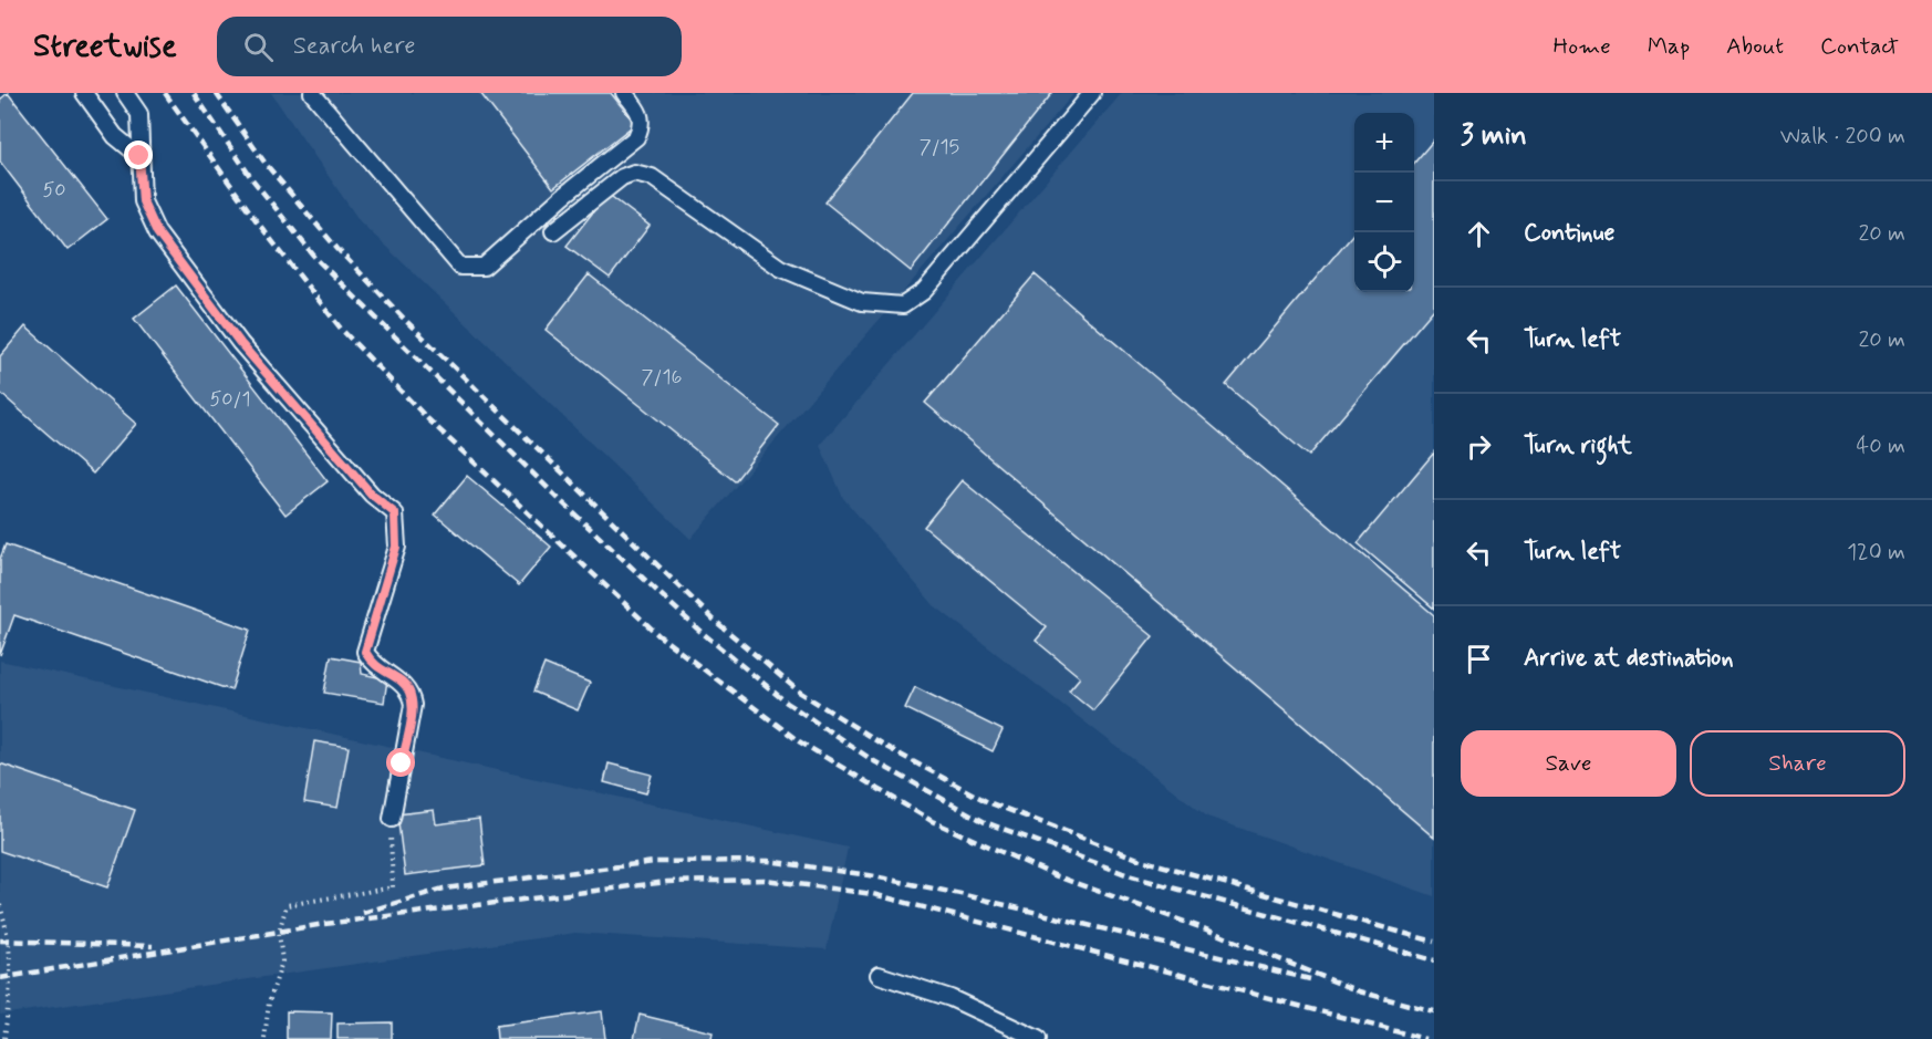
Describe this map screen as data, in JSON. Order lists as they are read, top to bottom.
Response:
{
  "house_numbers": [
    "7/15",
    "50",
    "7/16",
    "50/1"
  ],
  "page": {
    "header": "Streetwise",
    "search": "Search here",
    "nav": [
      "Home",
      "Map",
      "About",
      "Contact"
    ],
    "heading": ["3 min", "Walk · 200 m"],
    "map_buttons": ["+", "−"],
    "list": [
      ["Continue", "20 m"],
      ["Turn left", "20 m"],
      ["Turn right", "40 m"],
      ["Turn left", "120 m"],
      "Arrive at destination"
    ],
    "buttons": ["Save", "Share"]
  }
}
